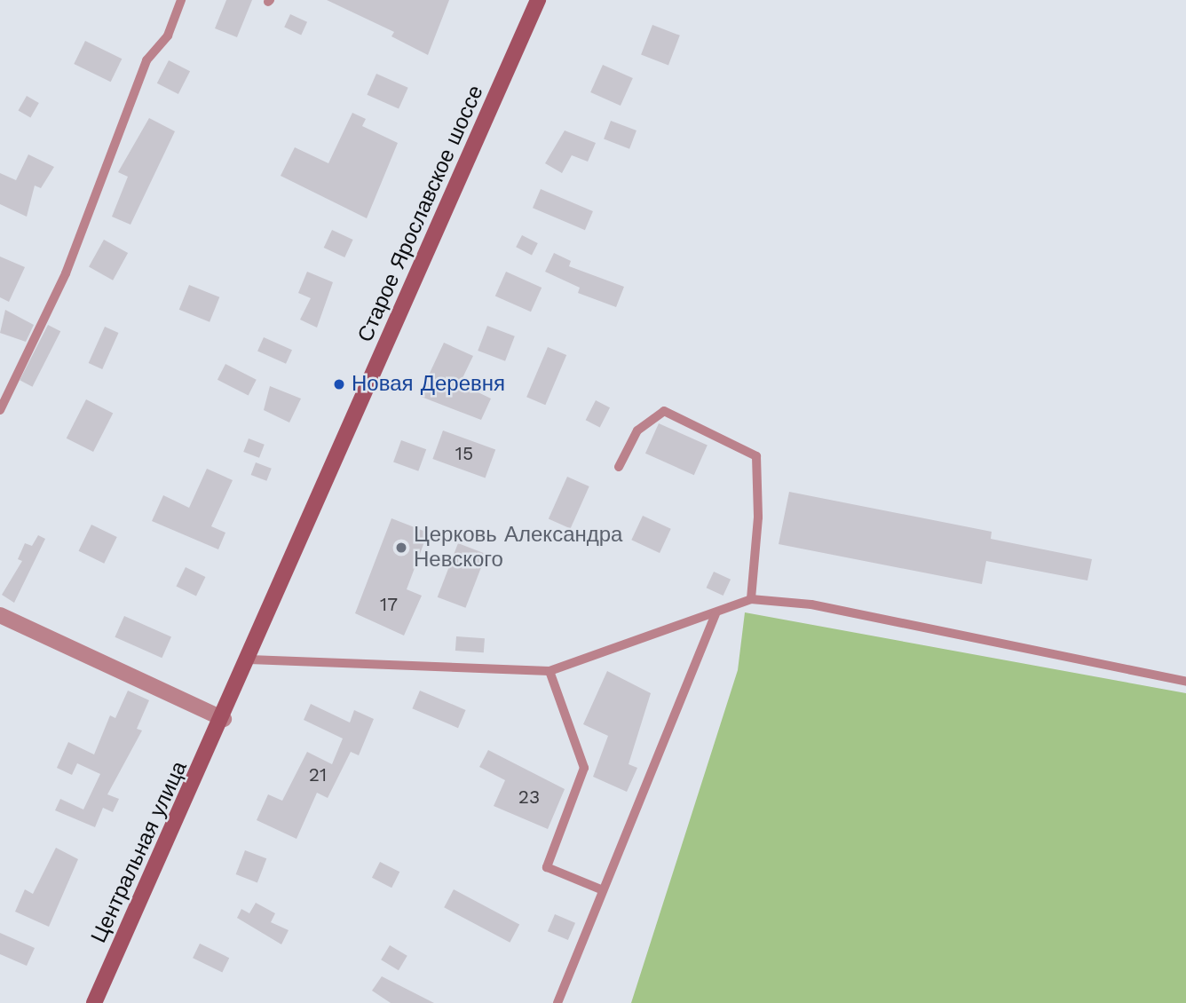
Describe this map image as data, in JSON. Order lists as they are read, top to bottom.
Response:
{
  "streets": {
    "main road": ["Старое Ярославское шоссе", "Центральная улица"]
  },
  "crossings": [
    ["Старое Ярославское шоссе", "Центральная улица"]
  ],
  "places": ["Новая Деревня", "Церковь Александра Невского"],
  "house_numbers": [
    "15",
    "17",
    "21",
    "23"
  ]
}
